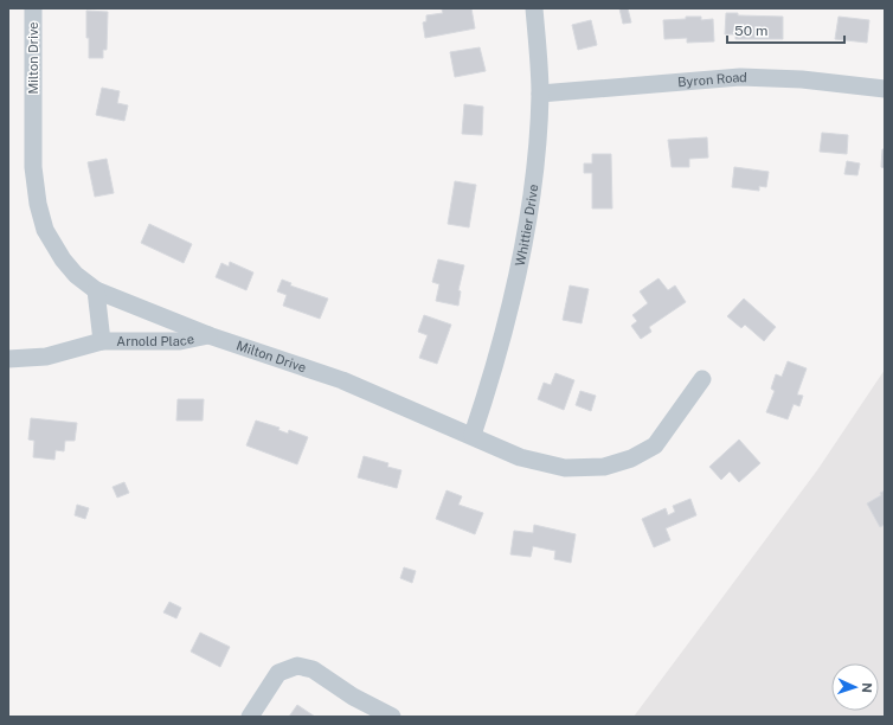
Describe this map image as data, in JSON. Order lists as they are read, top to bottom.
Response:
{
  "streets": {
    "street": [
      "Milton Drive",
      "Byron Road",
      "Whittier Drive",
      "Arnold Place"
    ]
  },
  "crossings": [
    ["Milton Drive", "Whittier Drive"],
    ["Milton Drive", "Arnold Place"],
    ["Byron Road", "Whittier Drive"]
  ],
  "scale_bar": "50 m",
  "north": "right"
}
